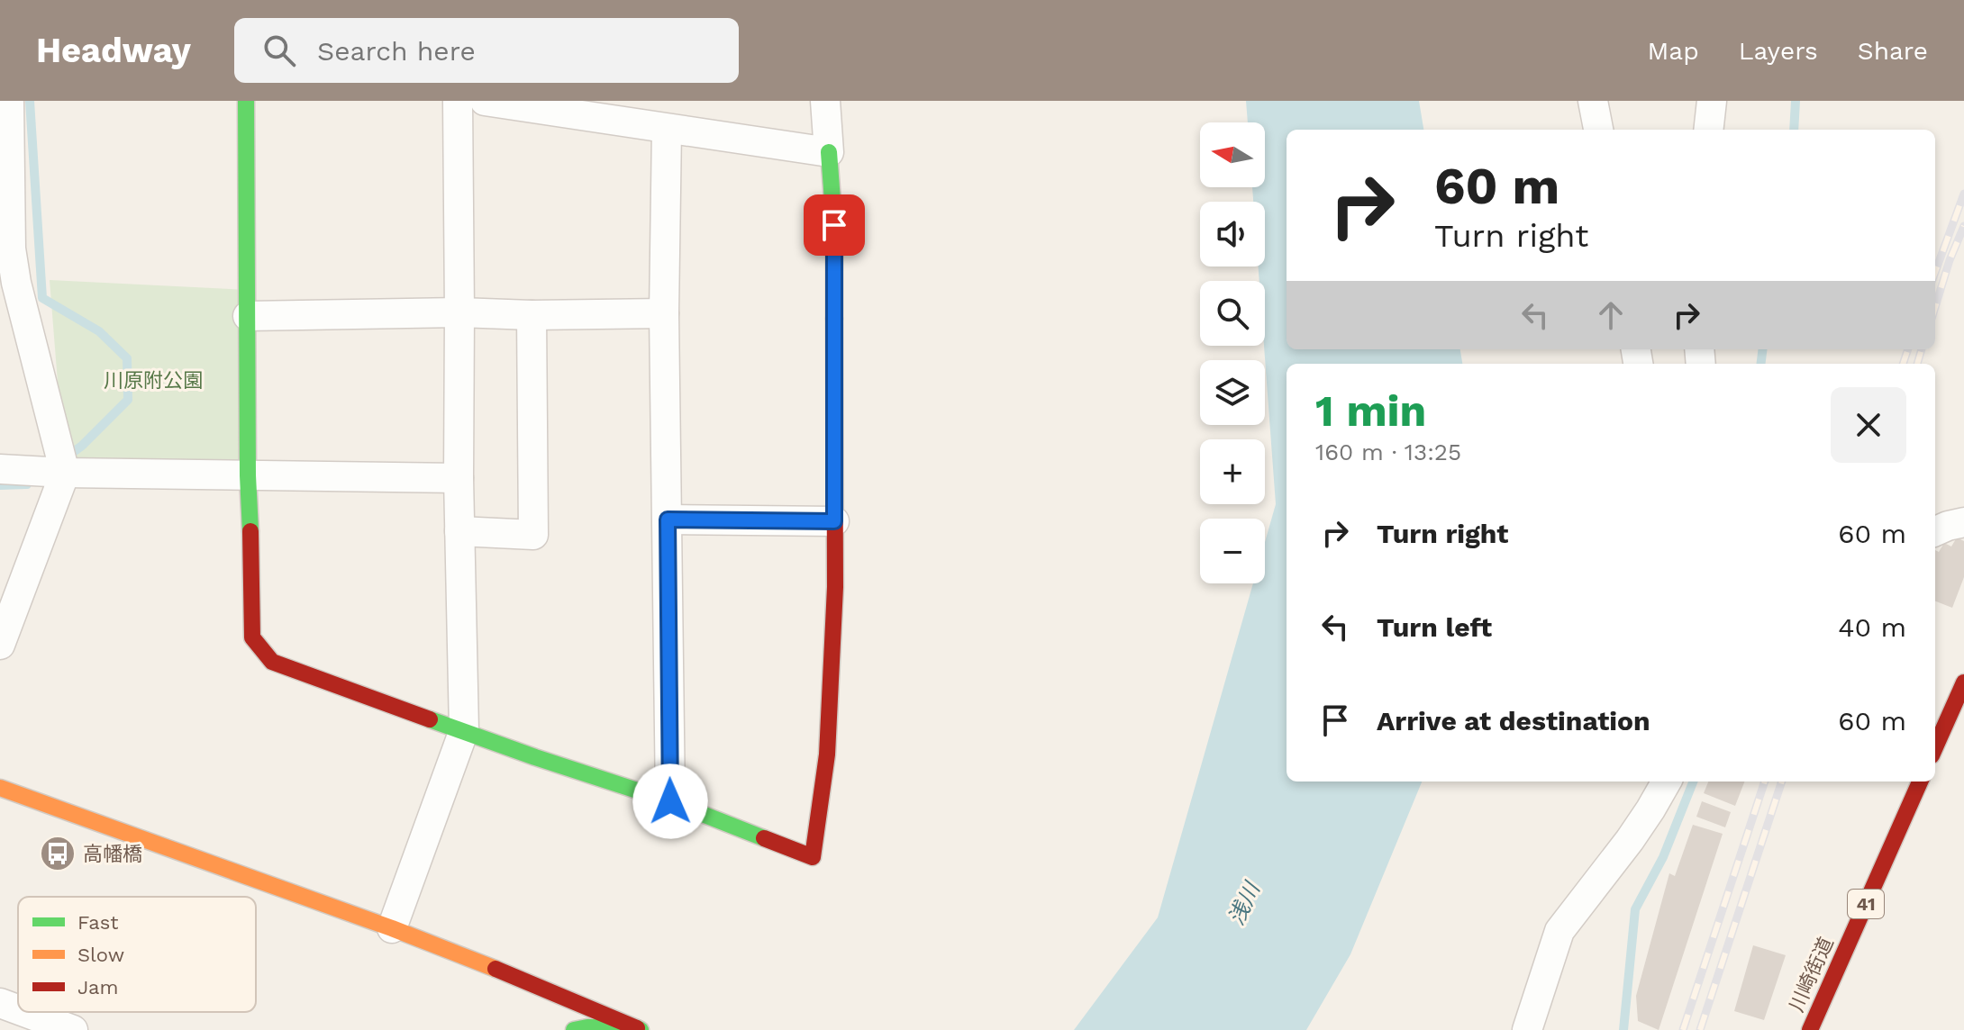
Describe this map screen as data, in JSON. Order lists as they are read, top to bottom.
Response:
{
  "streets": {
    "street": ["41", "川崎街道"]
  },
  "water": ["浅川"],
  "parks": ["川原附公園"],
  "places": {
    "bus stop": ["高幡橋"]
  },
  "legend": ["Fast", "Slow", "Jam"],
  "north": "left",
  "page": {
    "header": "Headway",
    "search": "Search here",
    "nav": ["Map", "Layers", "Share"],
    "map_buttons": ["+", "−"],
    "turn": ["60 m", "Turn right"],
    "heading": ["1 min", "160 m · 13:25"],
    "list": [
      {
        "name": "Turn right",
        "value": "60 m"
      },
      {
        "name": "Turn left",
        "value": "40 m"
      },
      {
        "name": "Arrive at destination",
        "value": "60 m"
      }
    ]
  }
}
